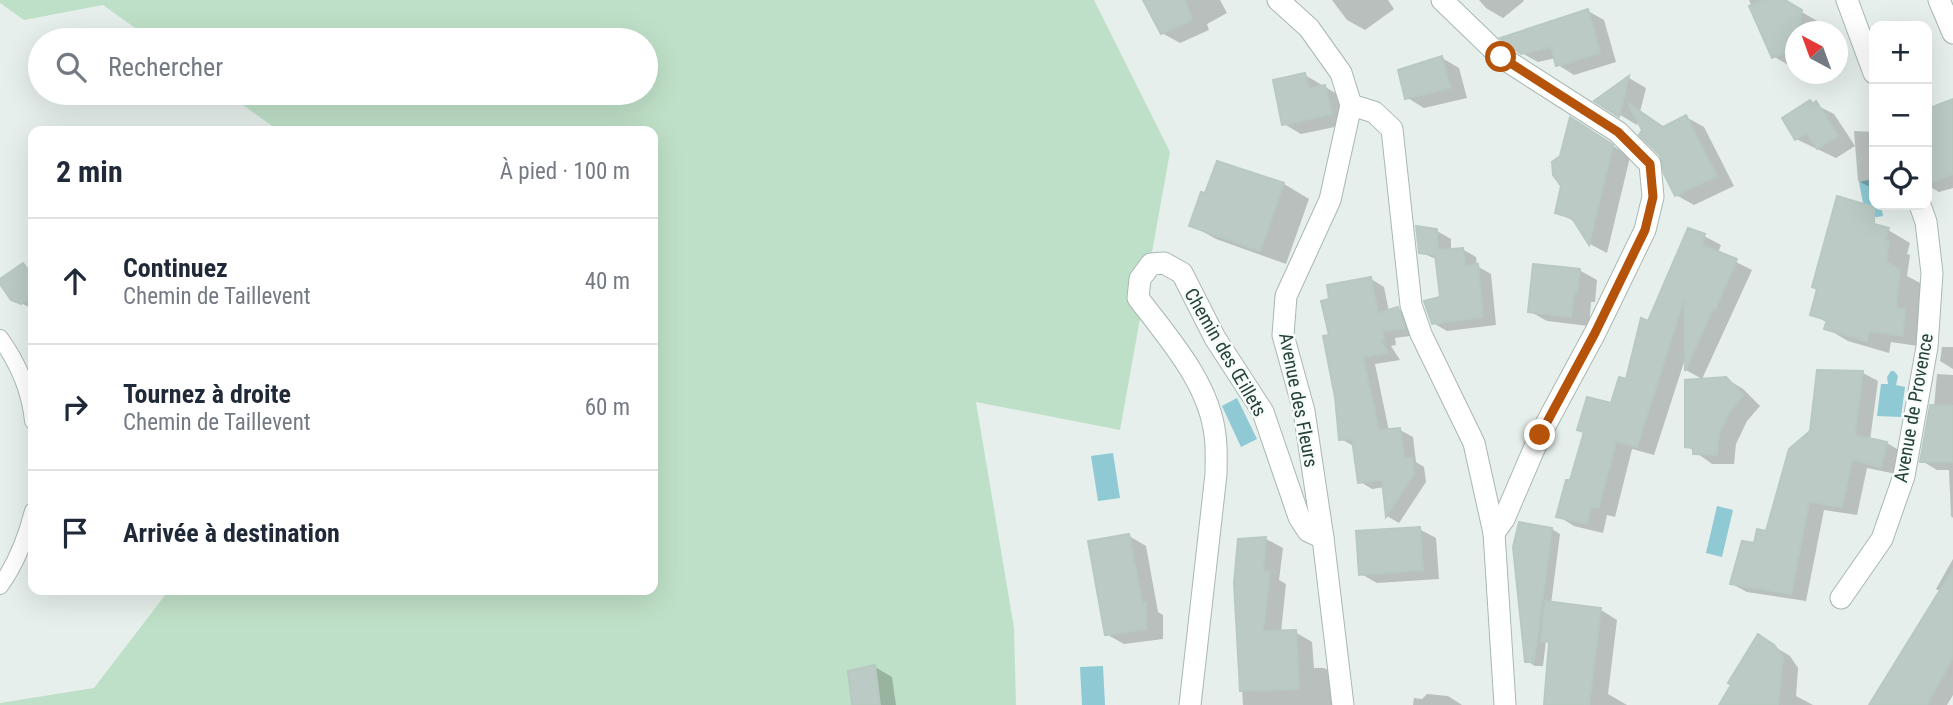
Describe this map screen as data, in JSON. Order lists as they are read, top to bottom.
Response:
{
  "streets": {
    "street": ["Chemin des Œillets", "Avenue des Fleurs", "Avenue de Provence"]
  },
  "crossings": [
    ["Chemin des Œillets", "Avenue des Fleurs"]
  ],
  "north": "top left",
  "page": {
    "map_buttons": ["+", "−"],
    "search": "Rechercher",
    "heading": ["2 min", "À pied · 100 m"],
    "list": [
      ["Continuez", "Chemin de Taillevent", "40 m"],
      ["Tournez à droite", "Chemin de Taillevent", "60 m"],
      "Arrivée à destination"
    ]
  }
}
